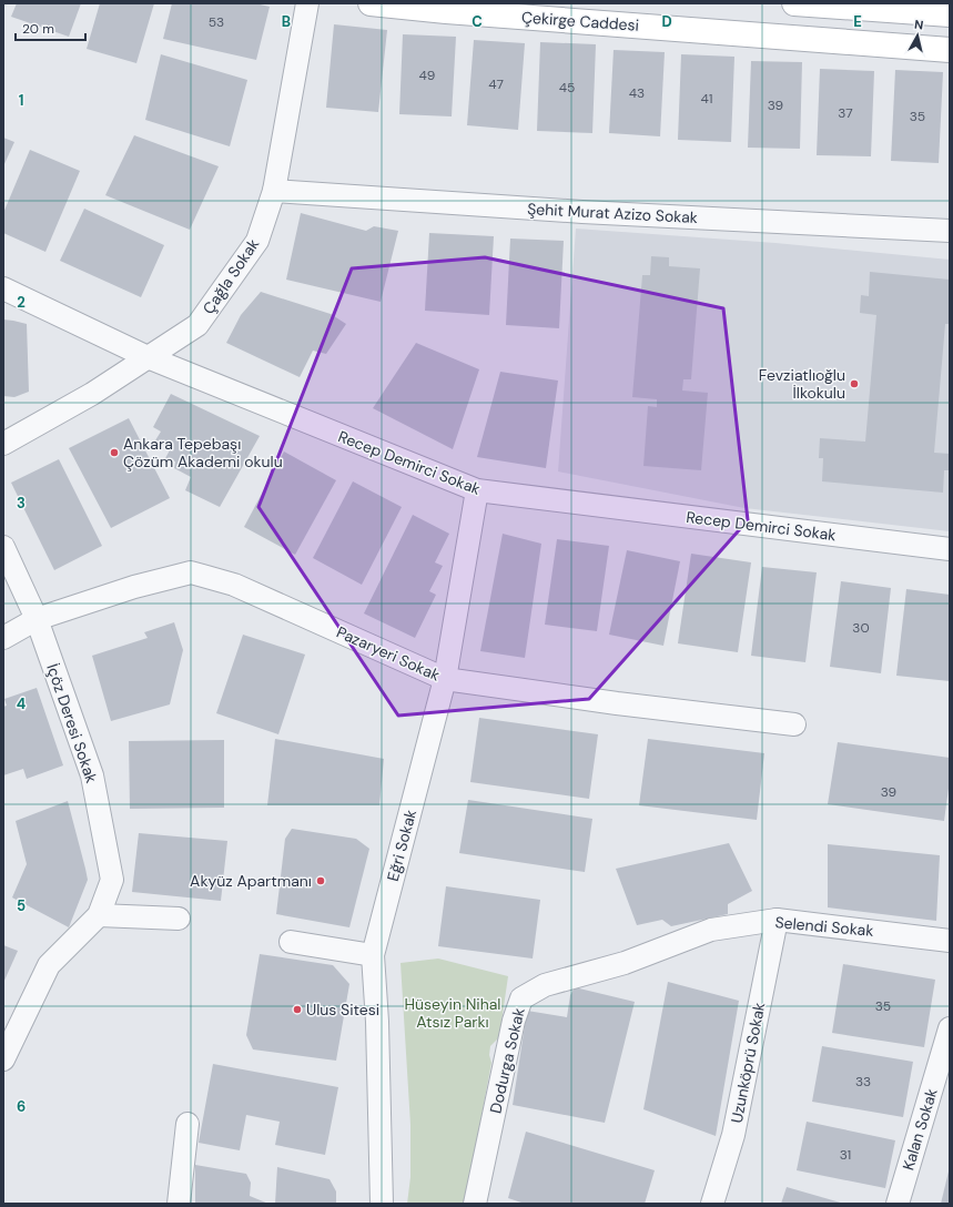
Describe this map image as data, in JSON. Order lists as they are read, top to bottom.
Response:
{
  "streets": {
    "main road": ["Çekirge Caddesi"],
    "street": [
      "Şehit Murat Azizo Sokak",
      "Çağla Sokak",
      "Recep Demirci Sokak",
      "Pazaryeri Sokak",
      "İçöz Deresi Sokak",
      "Eğri Sokak",
      "Selendi Sokak",
      "Dodurga Sokak",
      "Uzunköprü Sokak",
      "Kalan Sokak"
    ]
  },
  "crossings": [
    ["Şehit Murat Azizo Sokak", "Çağla Sokak"],
    ["Çağla Sokak", "Recep Demirci Sokak"],
    ["Recep Demirci Sokak", "Eğri Sokak"],
    ["Pazaryeri Sokak", "İçöz Deresi Sokak"],
    ["Pazaryeri Sokak", "Eğri Sokak"],
    ["Selendi Sokak", "Dodurga Sokak"],
    ["Selendi Sokak", "Uzunköprü Sokak"]
  ],
  "parks": ["Hüseyin Nihal Atsız Parkı"],
  "places": [
    "Fevziatlıoğlu İlkokulu",
    "Ankara Tepebaşı Çözüm Akademi okulu",
    "Akyüz Apartmanı",
    "Ulus Sitesi"
  ],
  "house_numbers": [
    "53",
    "49",
    "47",
    "45",
    "43",
    "41",
    "39",
    "37",
    "35",
    "30",
    "39",
    "35",
    "33",
    "31"
  ],
  "scale_bar": "20 m",
  "north": "top",
  "grid": {
    "columns": [
      "B",
      "C",
      "D",
      "E"
    ],
    "rows": [
      "1",
      "2",
      "3",
      "4",
      "5",
      "6"
    ]
  }
}
